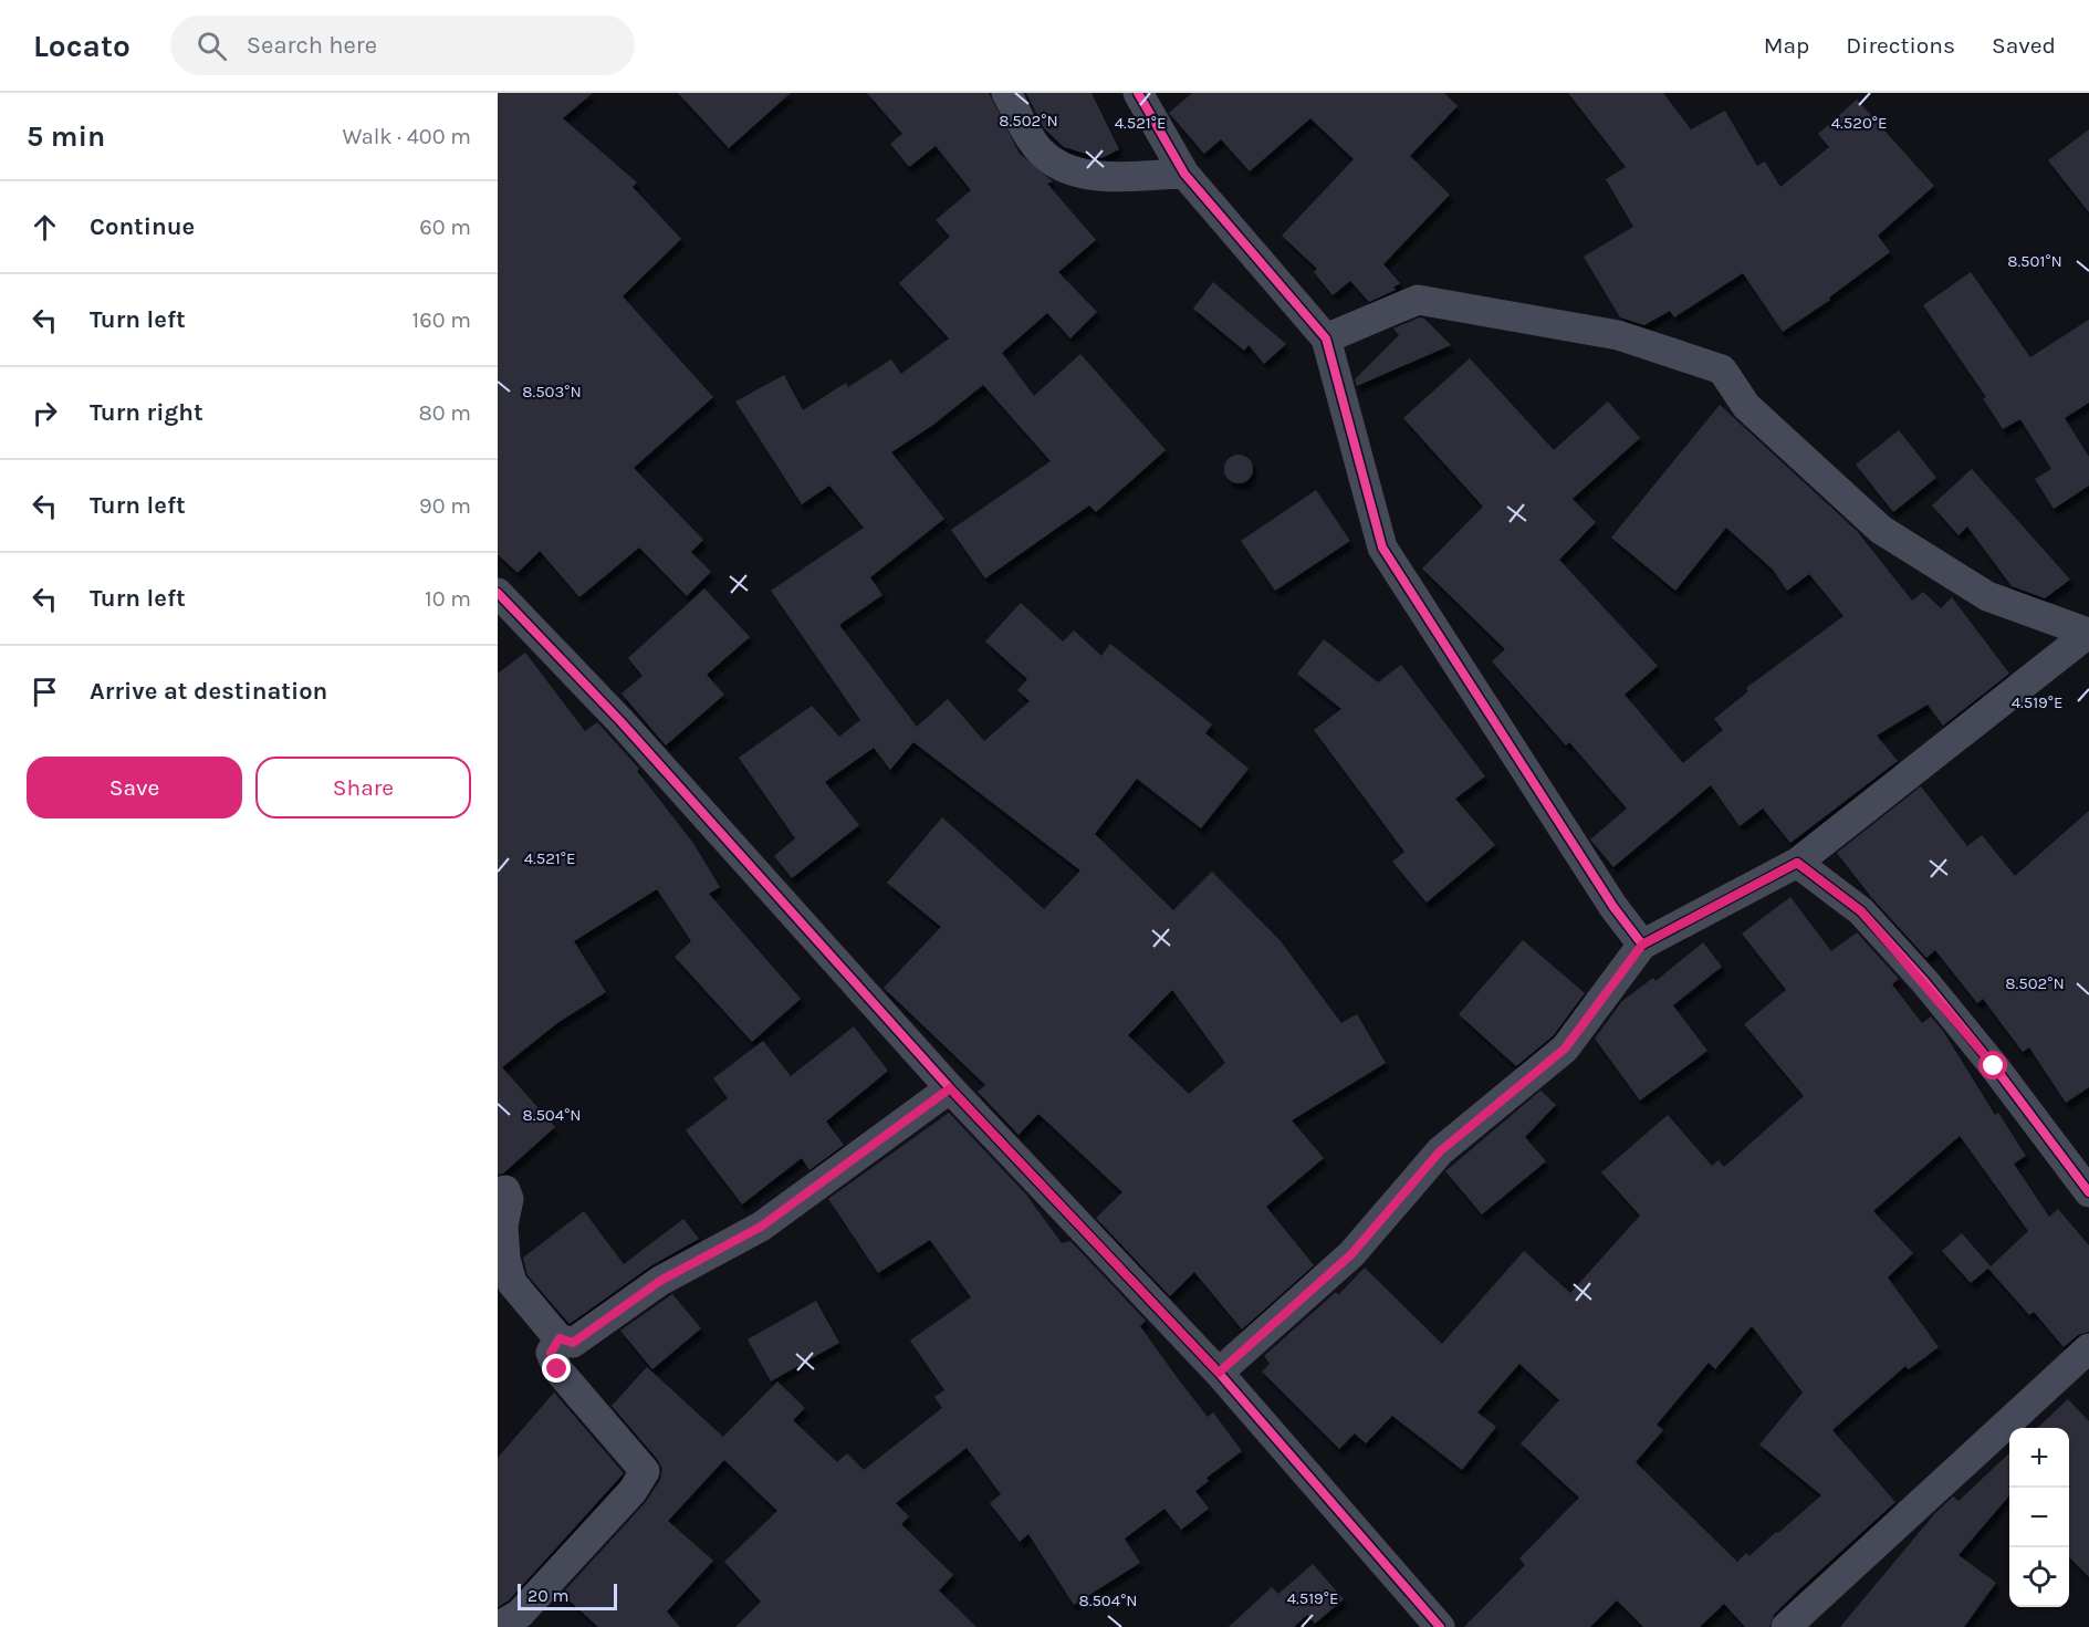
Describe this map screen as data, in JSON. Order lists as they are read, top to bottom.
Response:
{
  "scale_bar": "20 m",
  "page": {
    "header": "Locato",
    "search": "Search here",
    "nav": ["Map", "Directions", "Saved"],
    "heading": ["5 min", "Walk · 400 m"],
    "list": [
      ["Continue", "60 m"],
      ["Turn left", "160 m"],
      ["Turn right", "80 m"],
      ["Turn left", "90 m"],
      ["Turn left", "10 m"],
      "Arrive at destination"
    ],
    "buttons": ["Save", "Share"],
    "map_buttons": ["+", "−"],
    "scale": "20 m"
  },
  "coordinates": [
    "8.502°N",
    "4.521°E",
    "4.520°E",
    "8.501°N",
    "8.503°N",
    "4.519°E",
    "8.504°N"
  ]
}
